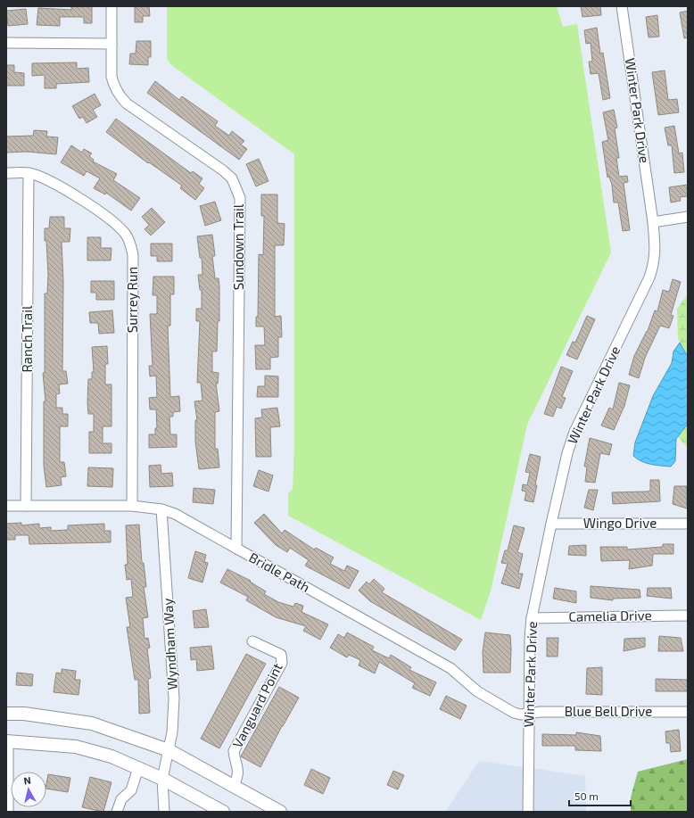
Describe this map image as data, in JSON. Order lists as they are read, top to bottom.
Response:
{
  "streets": {
    "street": [
      "Winter Park Drive",
      "Sundown Trail",
      "Surrey Run",
      "Ranch Trail",
      "Wingo Drive",
      "Bridle Path",
      "Camelia Drive",
      "Wyndham Way",
      "Vanguard Point",
      "Blue Bell Drive"
    ]
  },
  "crossings": [
    ["Winter Park Drive", "Wingo Drive"],
    ["Winter Park Drive", "Bridle Path"],
    ["Winter Park Drive", "Camelia Drive"],
    ["Winter Park Drive", "Blue Bell Drive"],
    ["Sundown Trail", "Bridle Path"],
    ["Surrey Run", "Ranch Trail"],
    ["Surrey Run", "Bridle Path"],
    ["Ranch Trail", "Bridle Path"],
    ["Bridle Path", "Wyndham Way"],
    ["Bridle Path", "Blue Bell Drive"]
  ],
  "scale_bar": "50 m",
  "north": "top"
}
